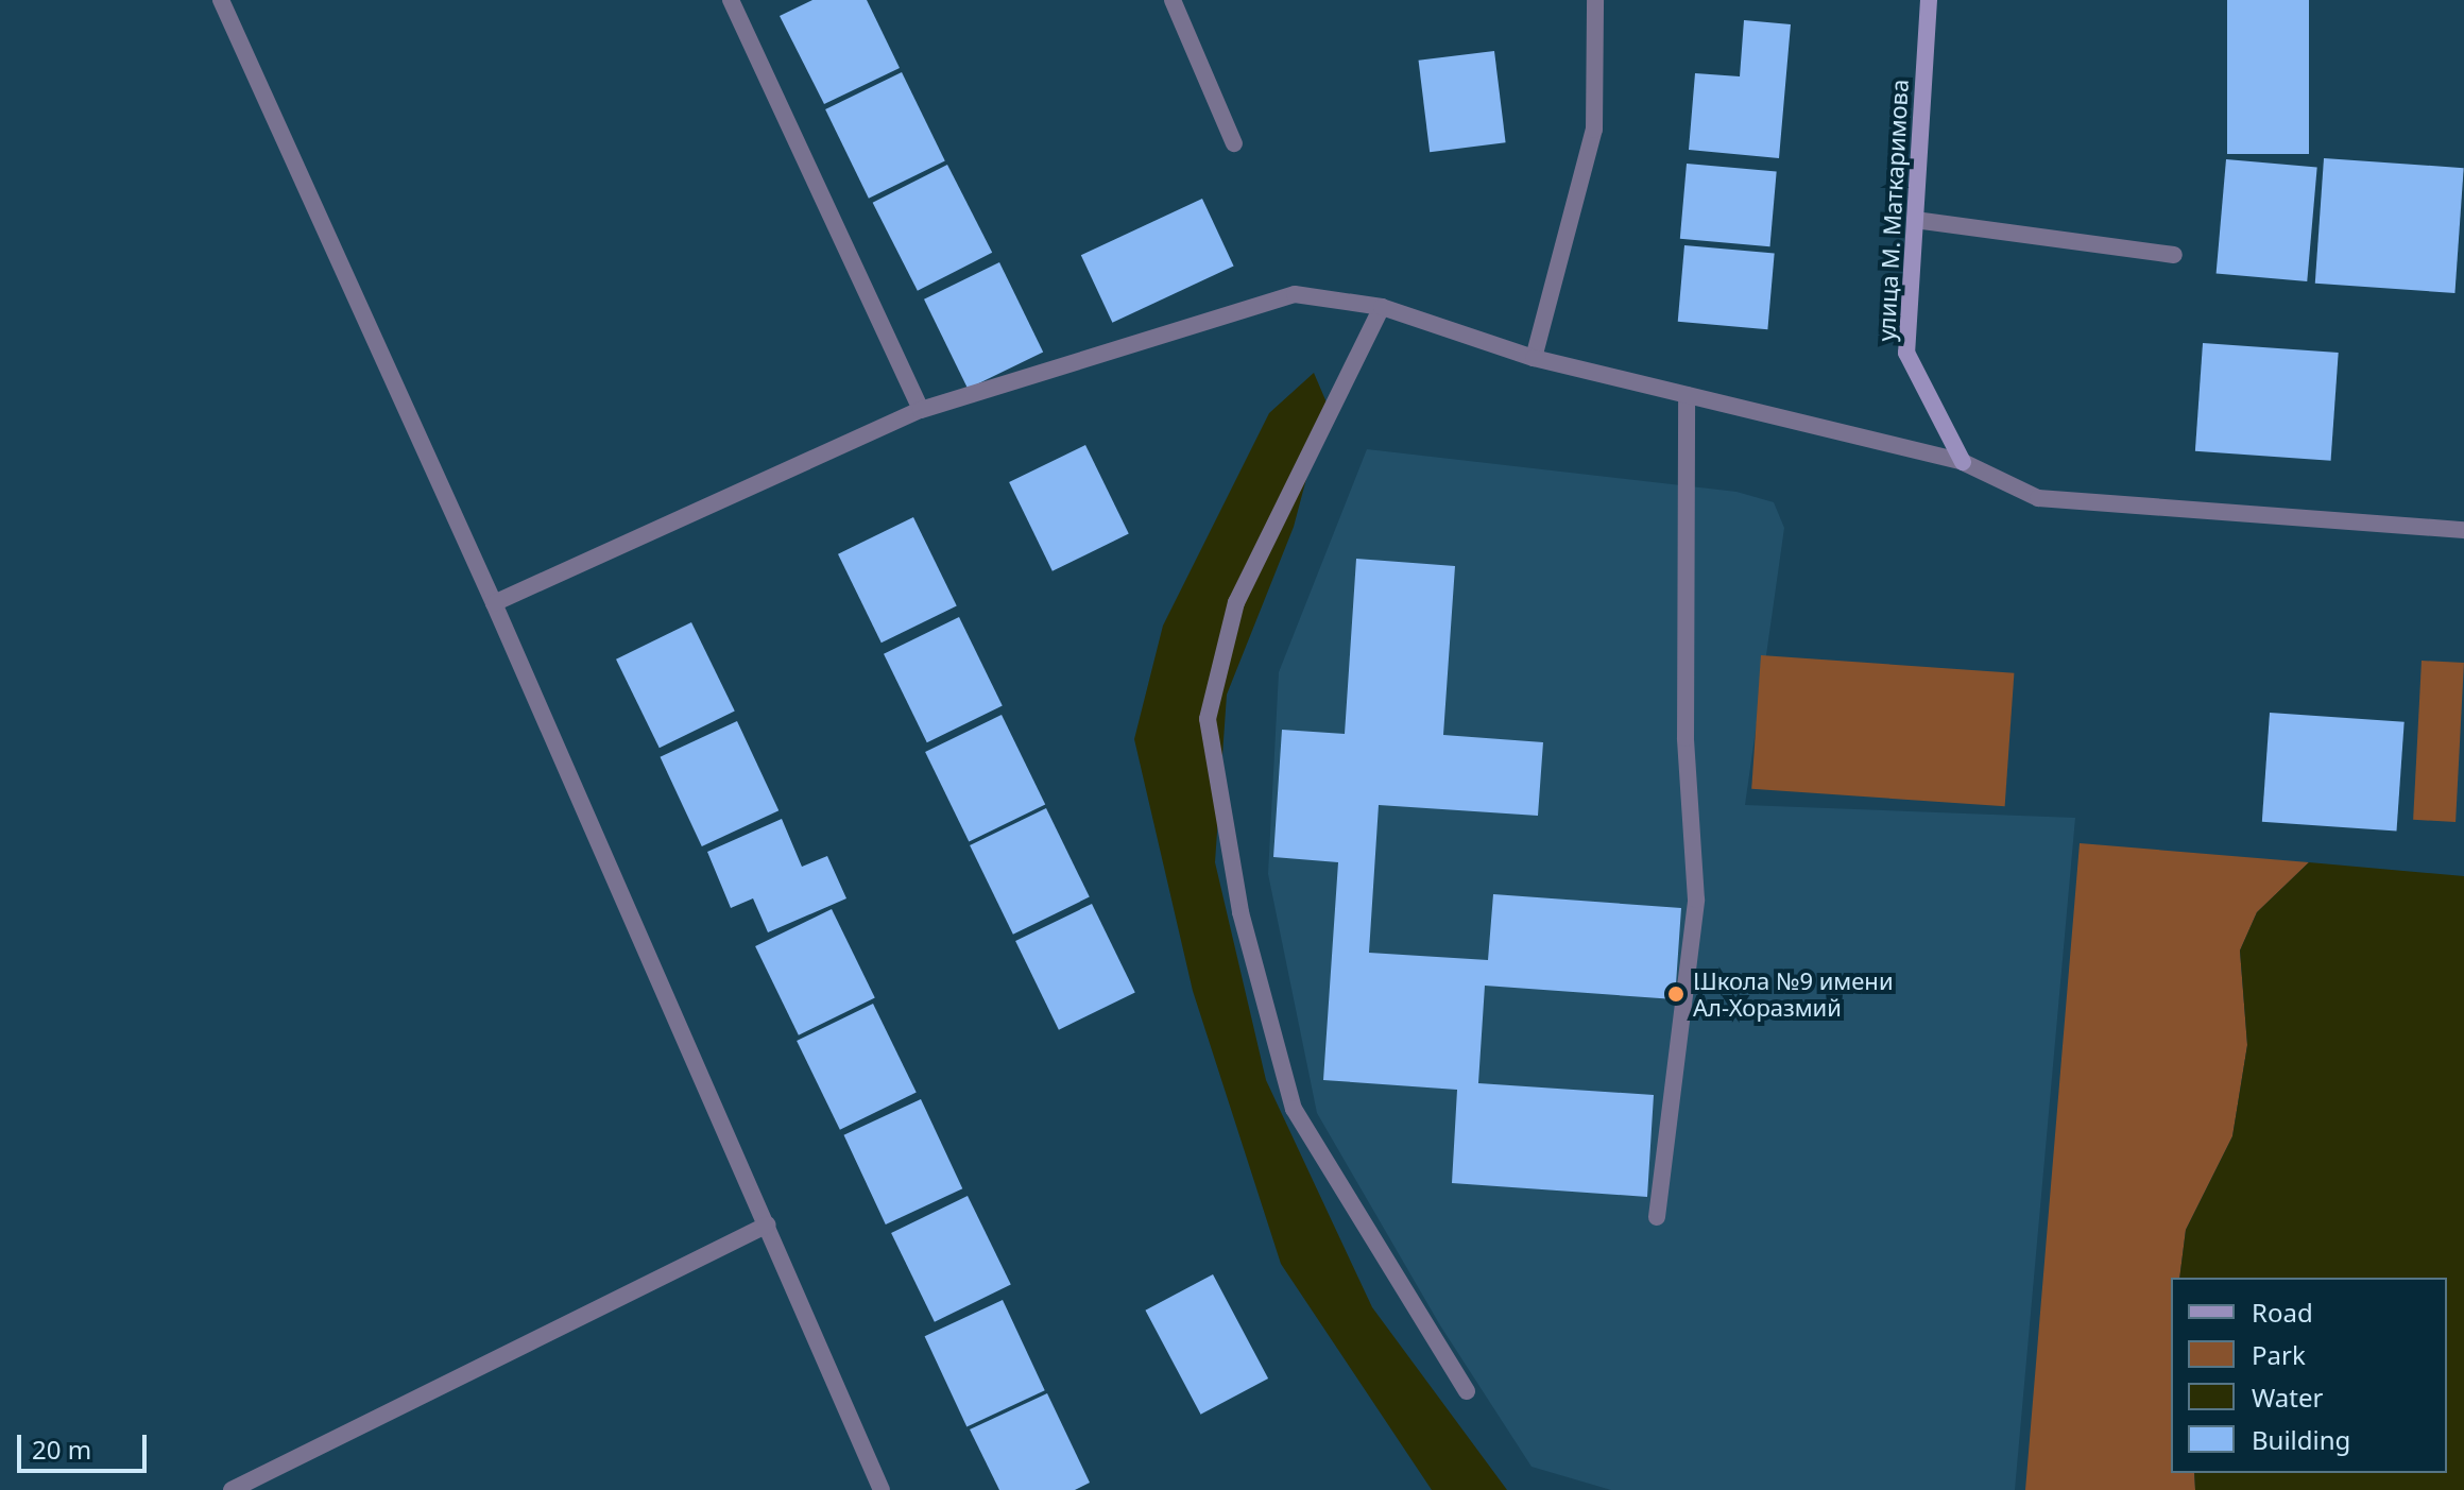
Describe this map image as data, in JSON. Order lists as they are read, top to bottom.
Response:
{
  "streets": {
    "street": ["улица М. Маткаримова"]
  },
  "places": ["Школа №9 имени Ал-Хоразмий"],
  "legend": [
    "Road",
    "Park",
    "Water",
    "Building"
  ],
  "scale_bar": "20 m"
}
